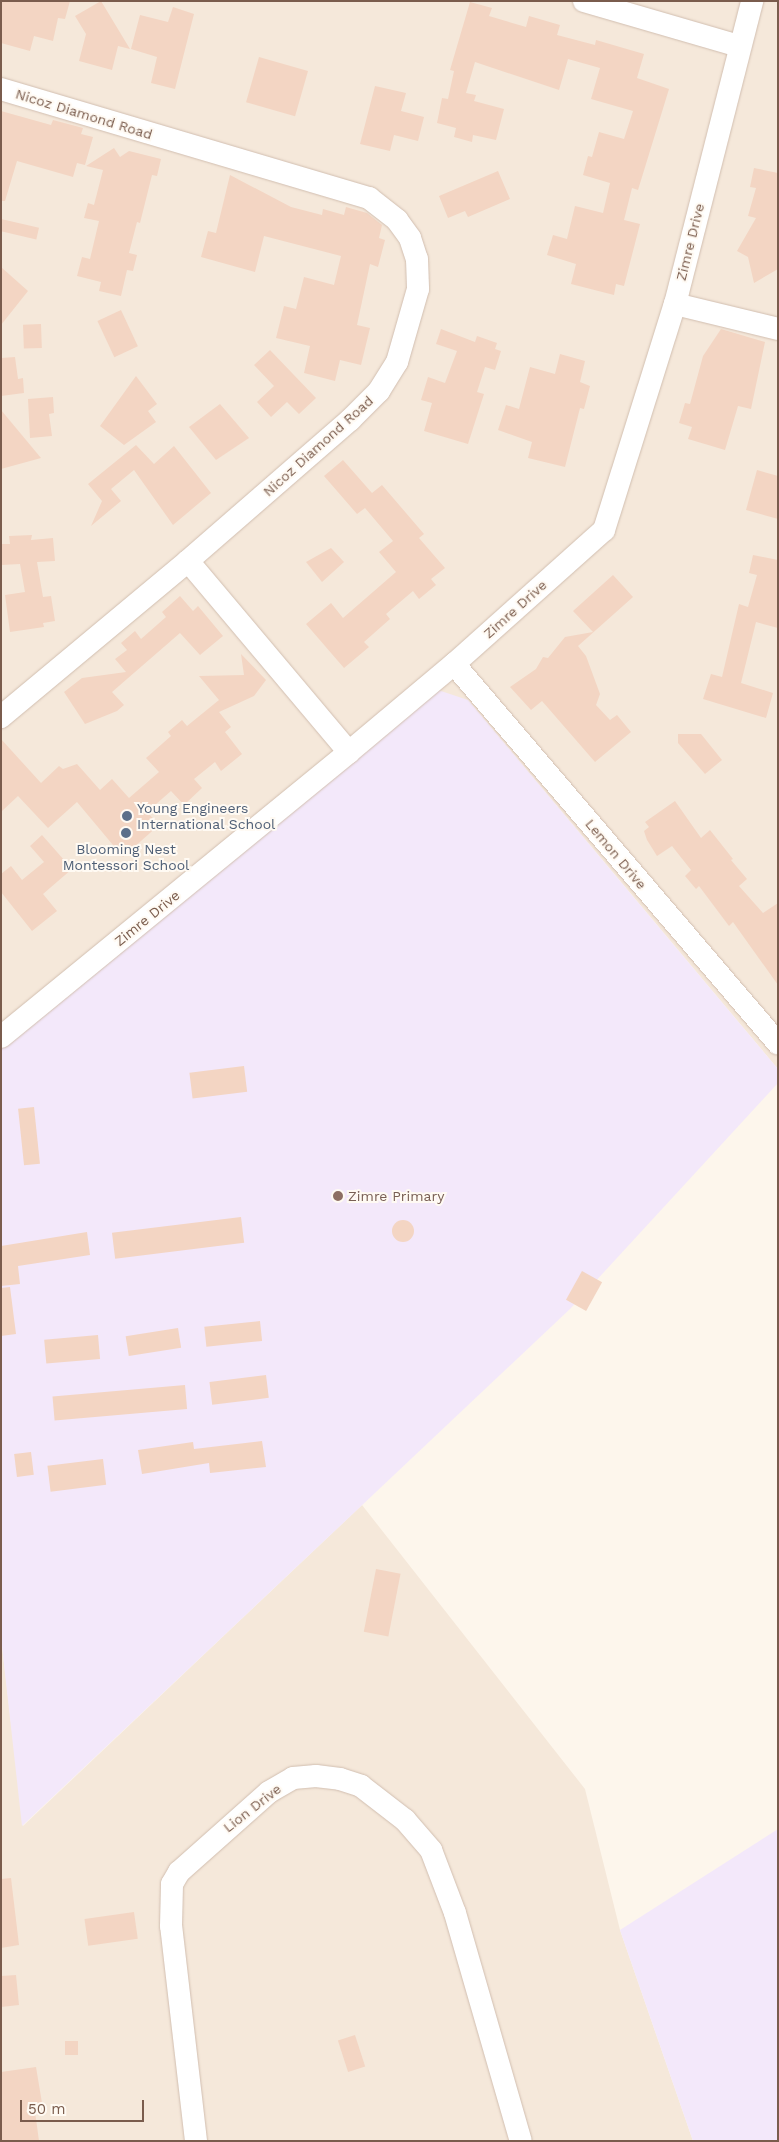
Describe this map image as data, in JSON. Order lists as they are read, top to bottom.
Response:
{
  "streets": {
    "street": [
      "Nicoz Diamond Road",
      "Zimre Drive",
      "Lemon Drive",
      "Lion Drive"
    ]
  },
  "crossings": [
    ["Zimre Drive", "Lemon Drive"]
  ],
  "places": ["Young Engineers International School", "Blooming Nest Montessori School", "Zimre Primary"],
  "scale_bar": "50 m"
}
